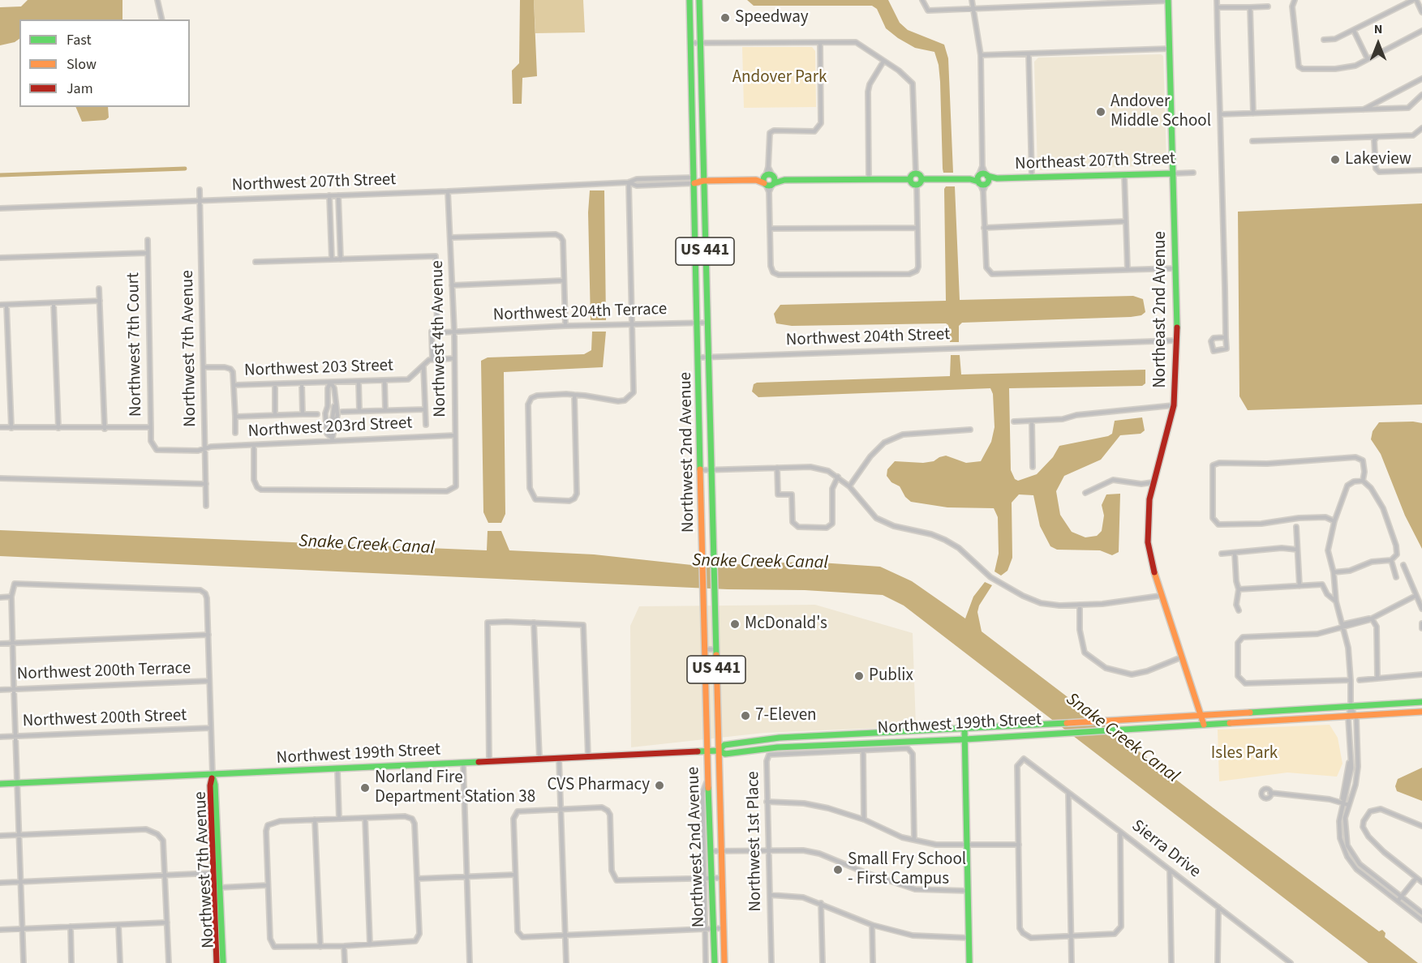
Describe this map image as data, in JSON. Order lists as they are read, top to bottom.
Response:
{
  "streets": {
    "main road": [
      "Northeast 207th Street",
      "Northwest 207th Street",
      "US 441",
      "Northeast 2nd Avenue",
      "Northwest 7th Avenue",
      "Northwest 2nd Avenue",
      "Northwest 199th Street"
    ],
    "street": [
      "Northwest 204th Terrace",
      "Northwest 204th Street",
      "Northwest 4th Avenue",
      "Northwest 7th Court",
      "Northwest 203 Street",
      "Northwest 203rd Street",
      "Northwest 200th Terrace",
      "Northwest 200th Street",
      "Northwest 1st Place",
      "Sierra Drive"
    ]
  },
  "crossings": [
    ["Northeast 207th Street", "Northeast 2nd Avenue"],
    ["Northwest 207th Street", "Northwest 4th Avenue"],
    ["Northwest 207th Street", "Northwest 7th Avenue"],
    ["Northwest 207th Street", "Northwest 2nd Avenue"],
    ["Northeast 2nd Avenue", "Northwest 204th Street"],
    ["Northeast 2nd Avenue", "Northwest 199th Street"],
    ["Northwest 204th Terrace", "Northwest 4th Avenue"],
    ["Northwest 204th Terrace", "Northwest 2nd Avenue"],
    ["Northwest 204th Street", "Northwest 2nd Avenue"],
    ["Northwest 4th Avenue", "Northwest 203rd Street"],
    ["Northwest 7th Court", "Northwest 203rd Street"],
    ["Northwest 7th Avenue", "Northwest 203rd Street"],
    ["Northwest 7th Avenue", "Northwest 200th Terrace"],
    ["Northwest 7th Avenue", "Northwest 200th Street"],
    ["Northwest 7th Avenue", "Northwest 199th Street"],
    ["Northwest 2nd Avenue", "Northwest 199th Street"]
  ],
  "water": ["Snake Creek Canal"],
  "parks": ["Andover Park", "Isles Park"],
  "places": [
    "Speedway",
    "Andover Middle School",
    "Lakeview",
    "McDonald's",
    "Publix",
    "7-Eleven",
    "CVS Pharmacy",
    "Norland Fire Department Station 38",
    "Small Fry School - First Campus"
  ],
  "legend": ["Fast", "Slow", "Jam"],
  "north": "top"
}
